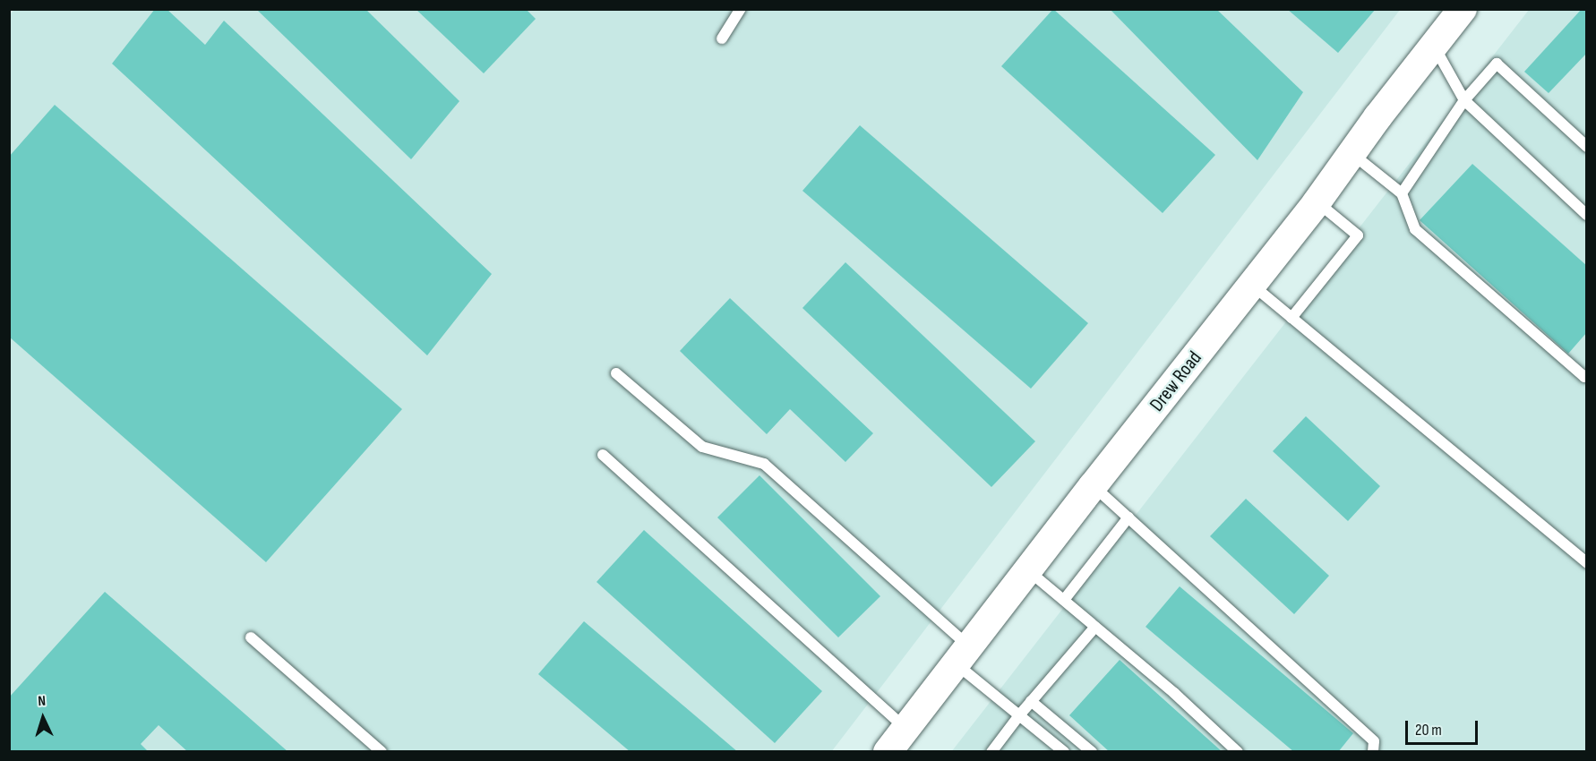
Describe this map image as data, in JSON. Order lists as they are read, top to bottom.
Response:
{
  "streets": {
    "street": ["Drew Road"]
  },
  "scale_bar": "20 m",
  "north": "top"
}
